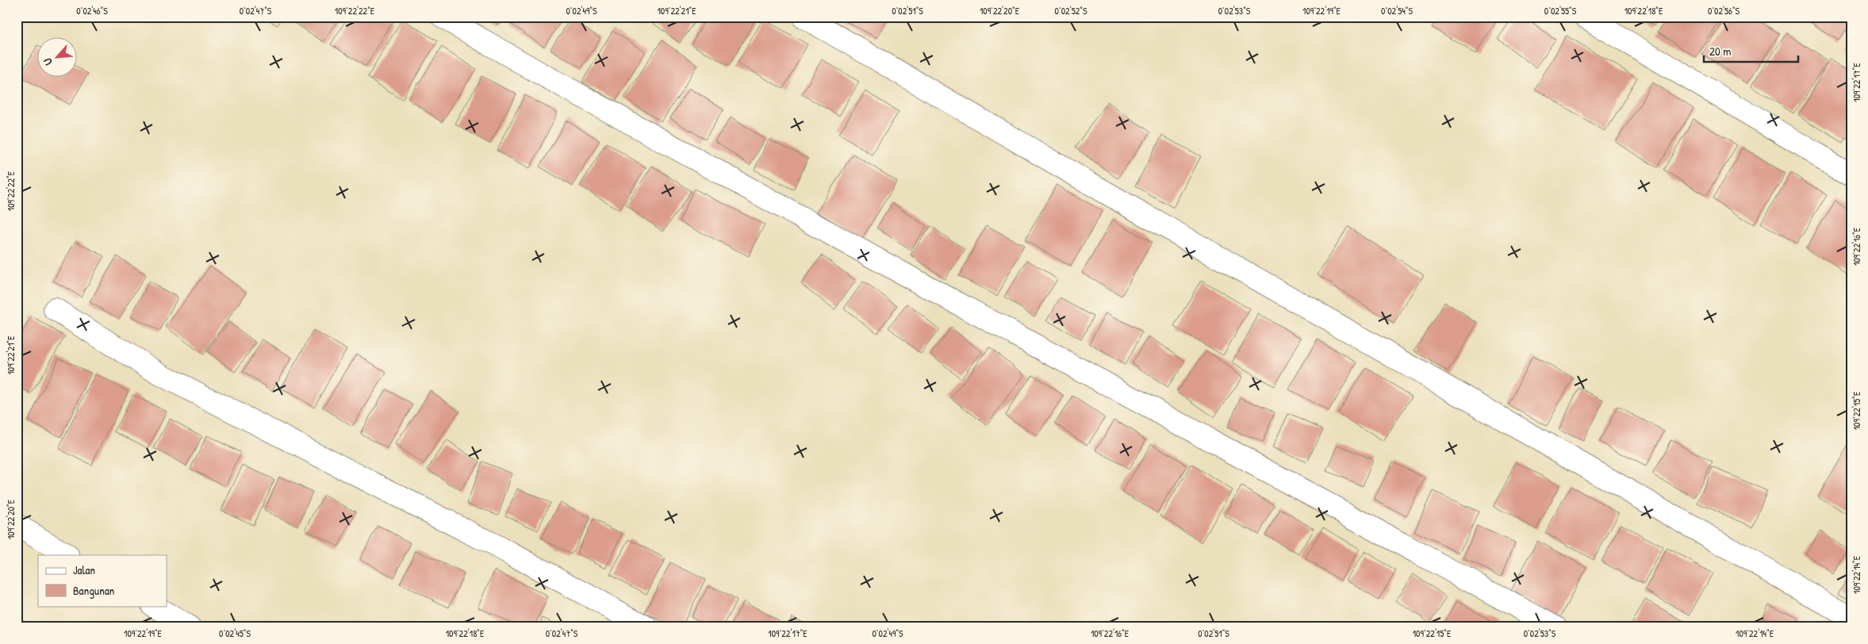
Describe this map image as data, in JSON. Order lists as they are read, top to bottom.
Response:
{
  "legend": ["Jalan", "Bangunan"],
  "scale_bar": "20 m",
  "north": "bottom left",
  "coordinates": [
    "0°02'46\"S",
    "0°02'47\"S",
    "109°22'22\"E",
    "0°02'49\"S",
    "109°22'21\"E",
    "0°02'51\"S",
    "109°22'20\"E",
    "0°02'52\"S",
    "0°02'53\"S",
    "109°22'19\"E",
    "0°02'54\"S",
    "0°02'55\"S",
    "109°22'18\"E",
    "0°02'56\"S",
    "109°22'17\"E",
    "109°22'16\"E",
    "109°22'15\"E",
    "109°22'14\"E",
    "0°02'45\"S"
  ]
}
